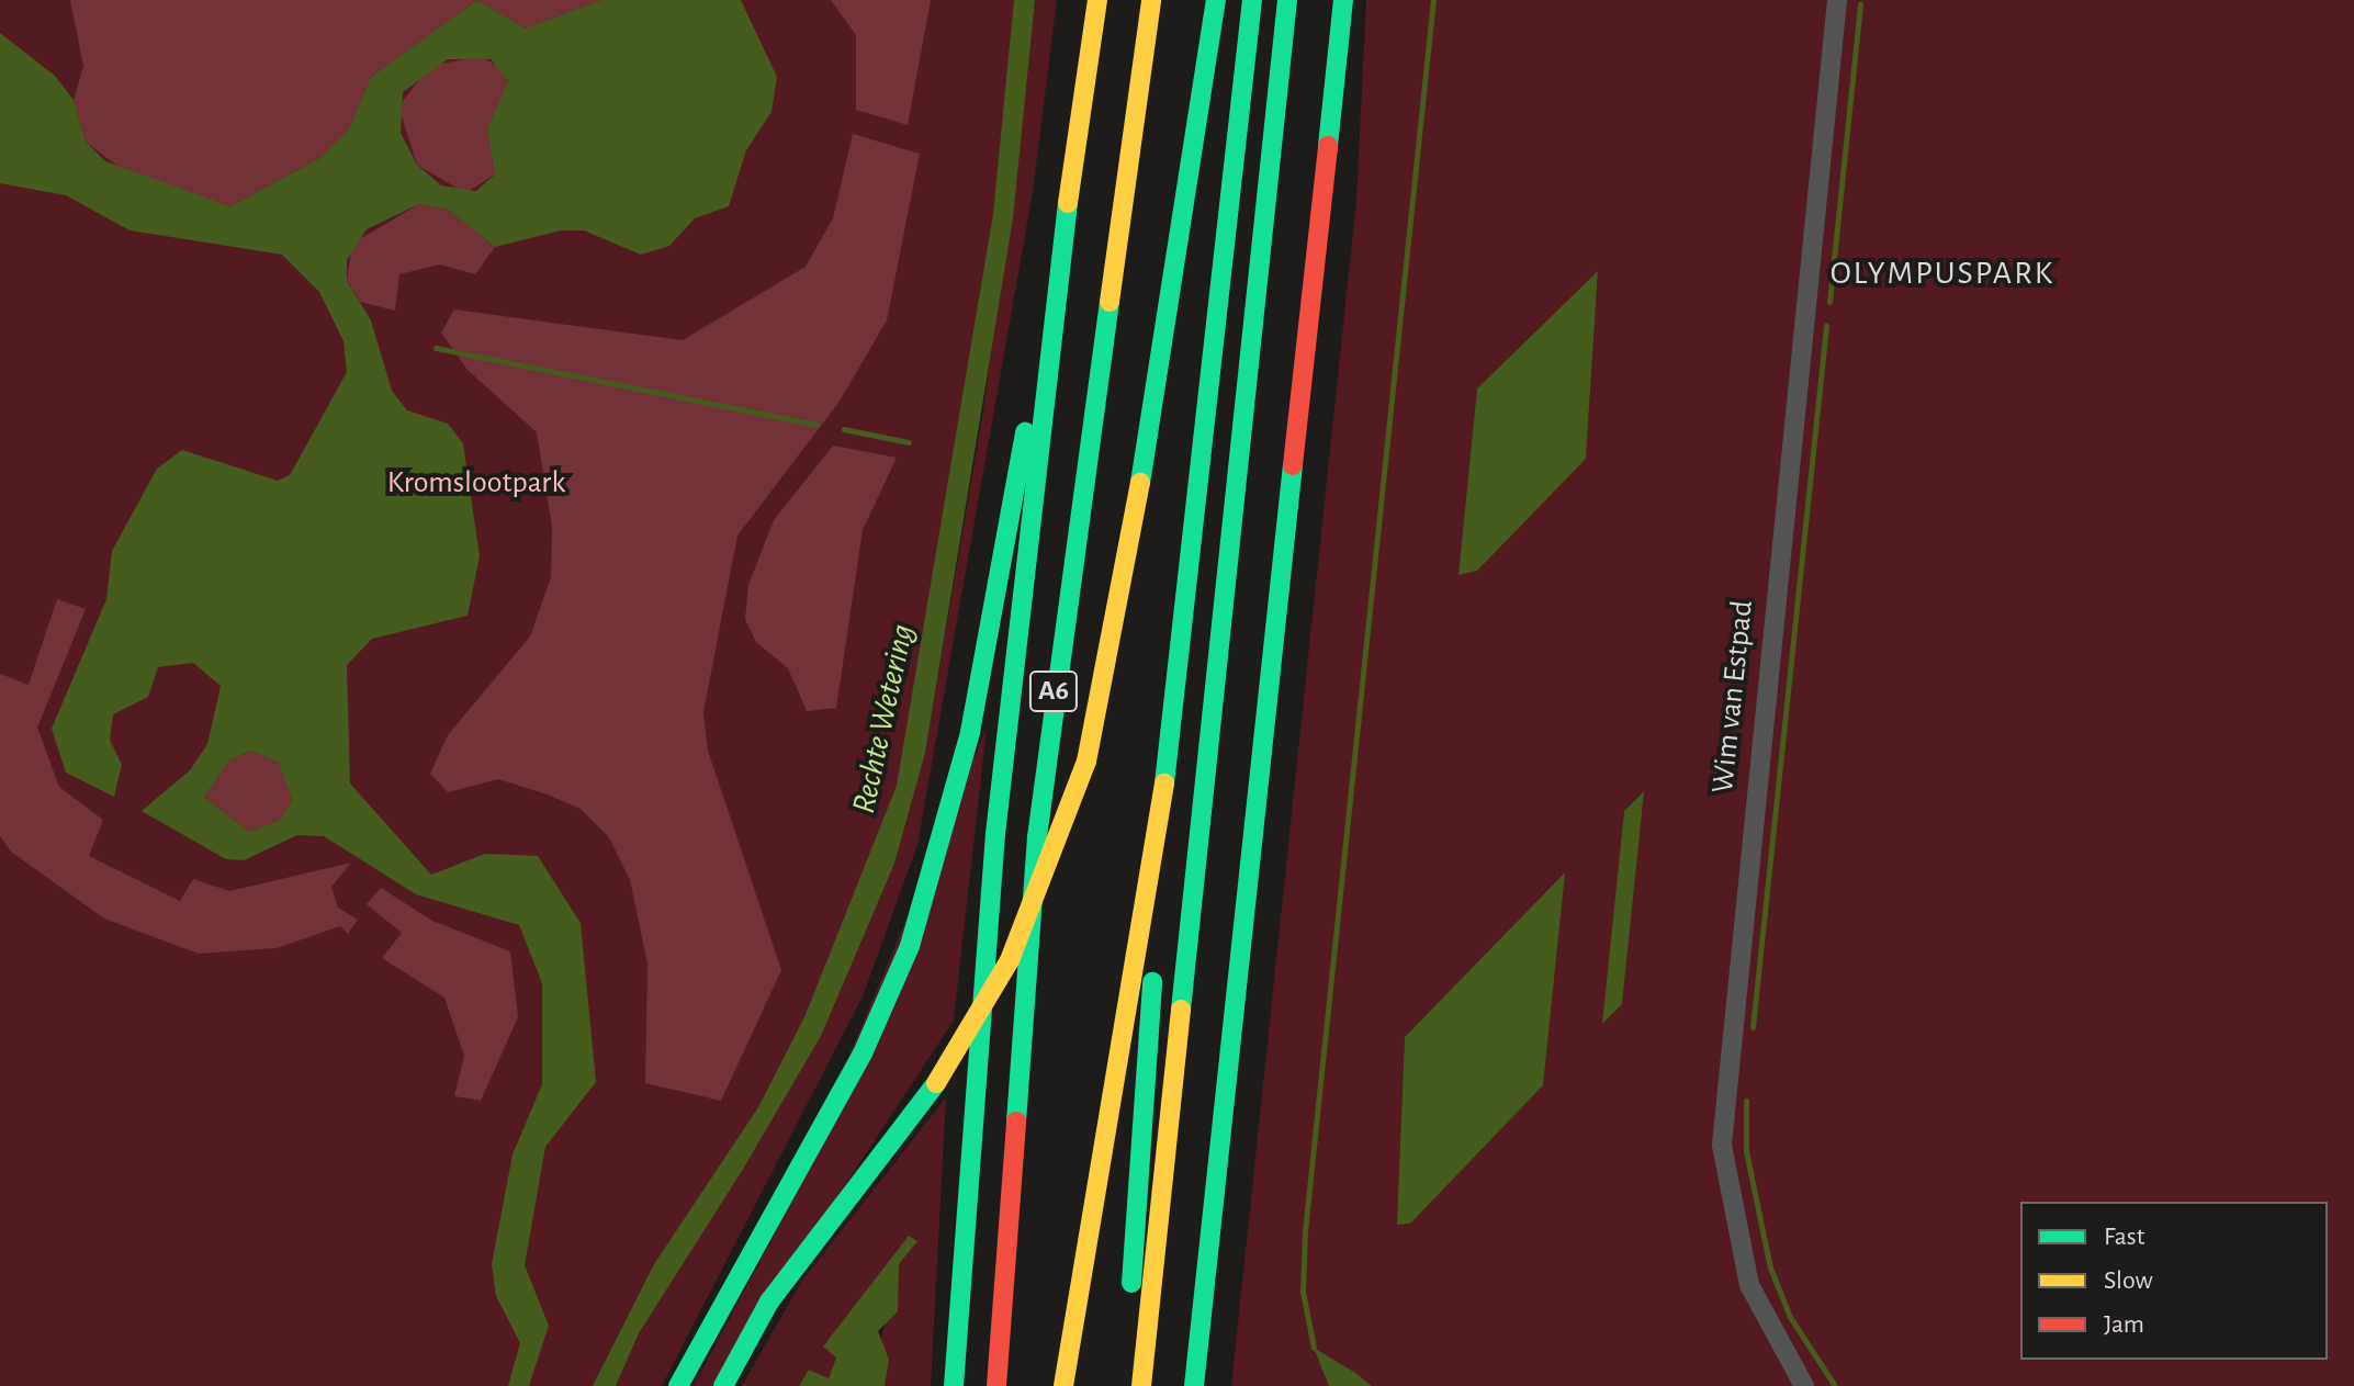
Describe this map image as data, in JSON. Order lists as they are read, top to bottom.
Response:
{
  "streets": {
    "highway": ["A6"],
    "street": ["Wim van Estpad"]
  },
  "districts": ["OLYMPUSPARK"],
  "water": ["Rechte Wetering"],
  "parks": ["Kromslootpark"],
  "legend": ["Fast", "Slow", "Jam"]
}
